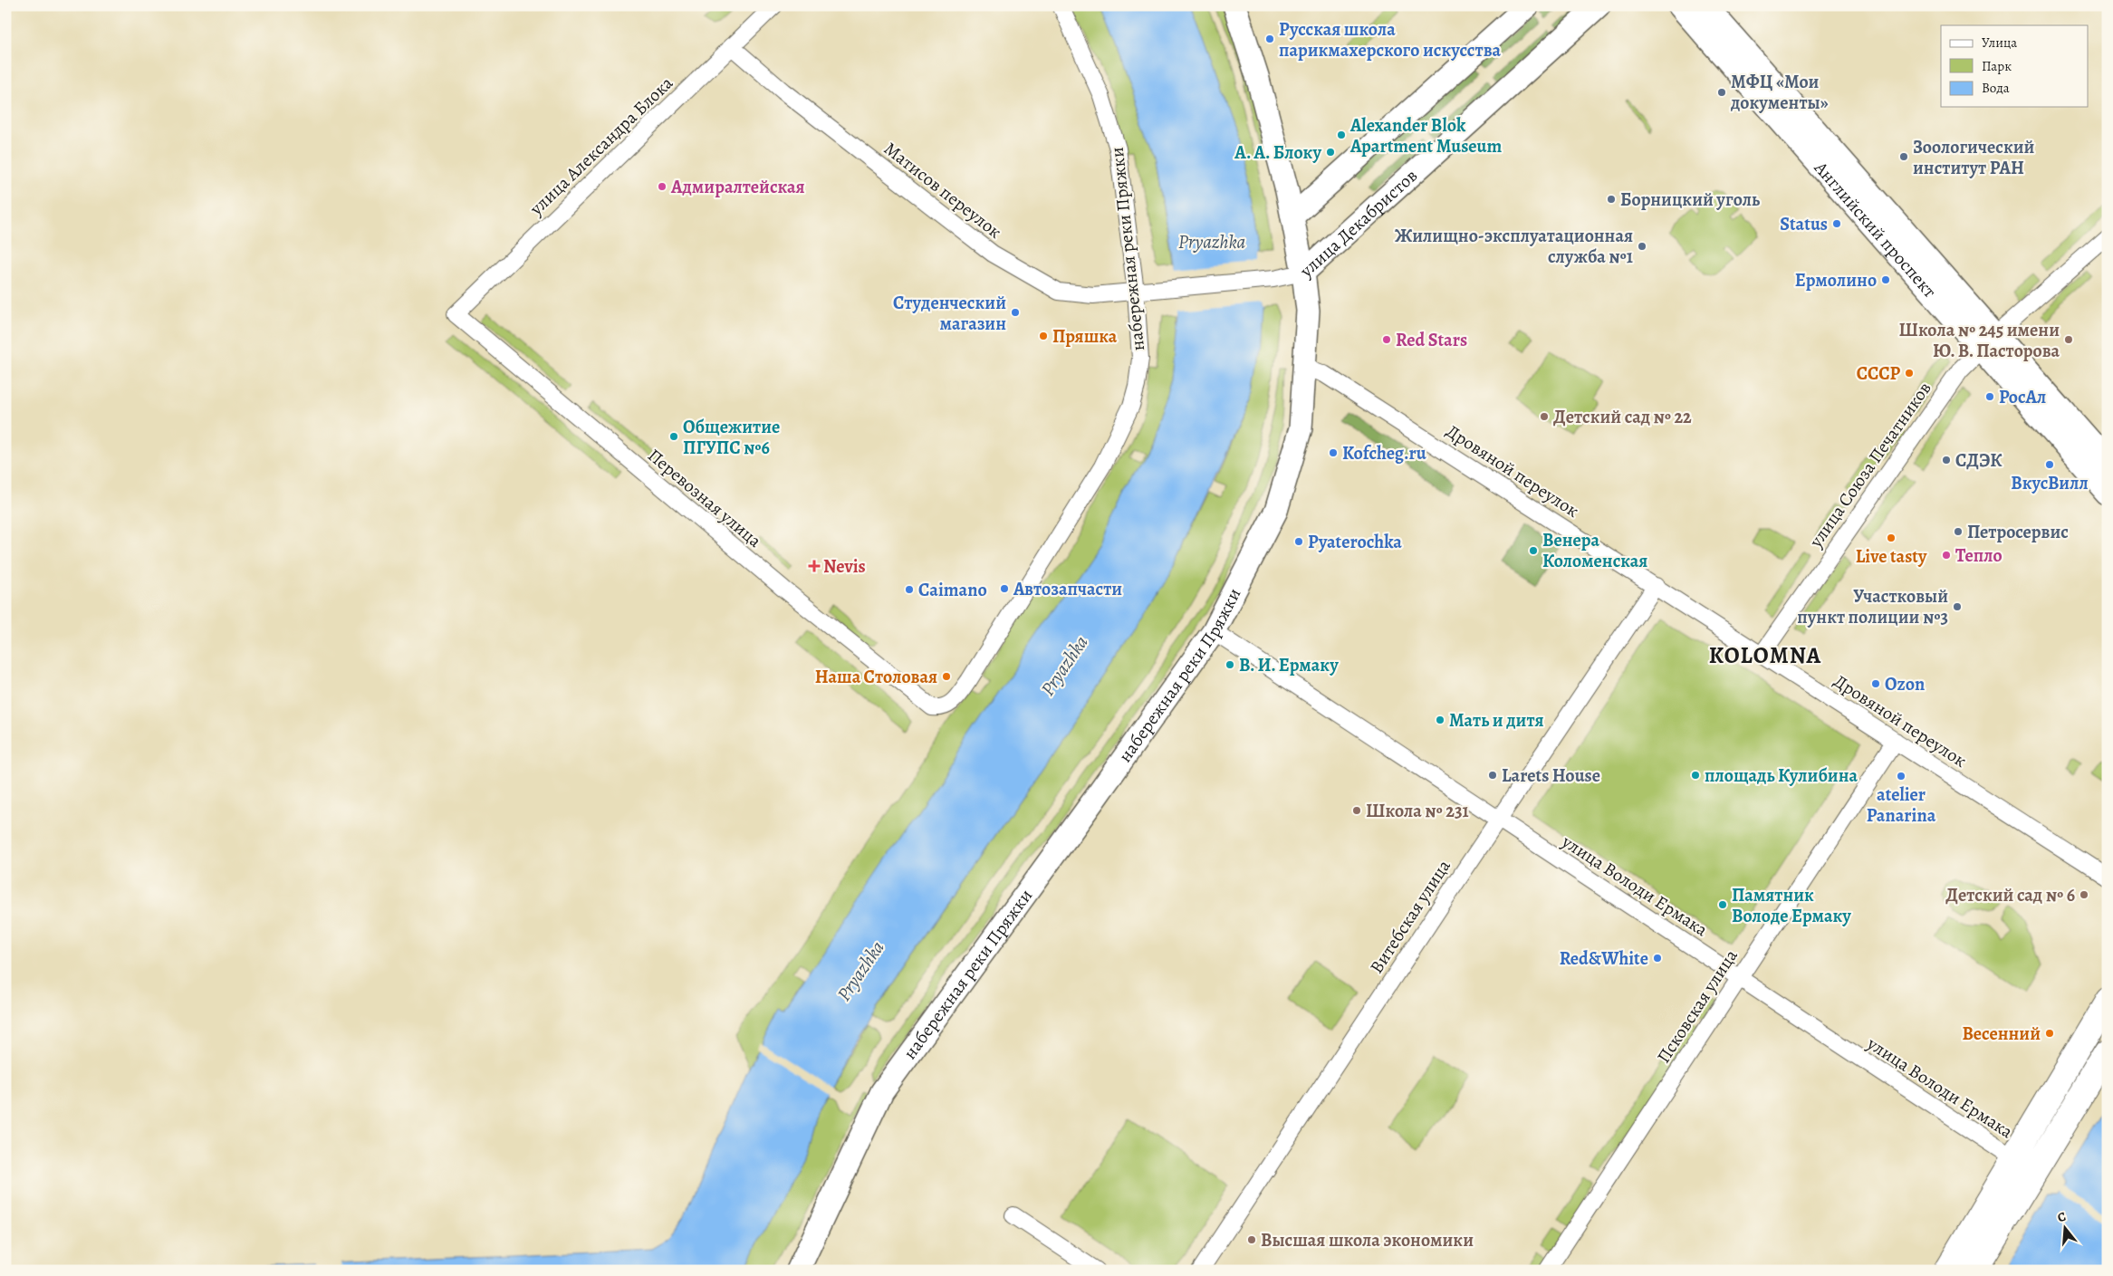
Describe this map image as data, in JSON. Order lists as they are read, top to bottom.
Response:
{
  "streets": {
    "main road": ["улица Декабристов", "Английский проспект", "набережная реки Пряжки"],
    "street": [
      "улица Александра Блока",
      "Матисов переулок",
      "улица Союза Печатников",
      "Дровяной переулок",
      "Перевозная улица",
      "улица Володи Ермака",
      "Витебская улица",
      "Псковская улица"
    ]
  },
  "crossings": [
    ["улица Александра Блока", "Матисов переулок"],
    ["улица Александра Блока", "Перевозная улица"],
    ["Матисов переулок", "улица Декабристов"],
    ["Матисов переулок", "набережная реки Пряжки"],
    ["улица Декабристов", "набережная реки Пряжки"],
    ["Английский проспект", "улица Союза Печатников"],
    ["набережная реки Пряжки", "Дровяной переулок"],
    ["набережная реки Пряжки", "Перевозная улица"],
    ["набережная реки Пряжки", "улица Володи Ермака"],
    ["улица Союза Печатников", "Дровяной переулок"],
    ["Дровяной переулок", "Витебская улица"],
    ["Дровяной переулок", "Псковская улица"],
    ["улица Володи Ермака", "Витебская улица"],
    ["улица Володи Ермака", "Псковская улица"]
  ],
  "districts": ["KOLOMNA"],
  "water": ["Pryazhka"],
  "places": {
    "other": [
      "Русская школа парикмахерского искусства",
      "МФЦ «Мои документы»",
      "Alexander Blok Apartment Museum",
      "А. А. Блоку",
      "Зоологический институт РАН",
      "Адмиралтейская",
      "Борницкий уголь",
      "Status",
      "Жилищно-эксплуатационная служба №1",
      "Ермолино",
      "Студенческий магазин",
      "Пряшка",
      "Red Stars",
      "Школа № 245 имени Ю. В. Пасторова",
      "СССР",
      "РосАл",
      "Детский сад № 22",
      "Общежитие ПГУПС №6",
      "Kofcheg.ru",
      "СДЭК",
      "ВкусВилл",
      "Петросервис",
      "Live tasty",
      "Pyaterochka",
      "Венера Коломенская",
      "Тепло",
      "Автозапчасти",
      "Caimano",
      "Участковый пункт полиции №3",
      "В. И. Ермаку",
      "Наша Столовая",
      "Ozon",
      "Мать и дитя",
      "Larets House",
      "площадь Кулибина",
      "atelier Panarina",
      "Школа № 231",
      "Детский сад № 6",
      "Памятник Володе Ермаку",
      "Red&White",
      "Весенний",
      "Высшая школа экономики"
    ],
    "health": ["Nevis"]
  },
  "legend": ["Улица", "Парк", "Вода"],
  "north": "top"
}
